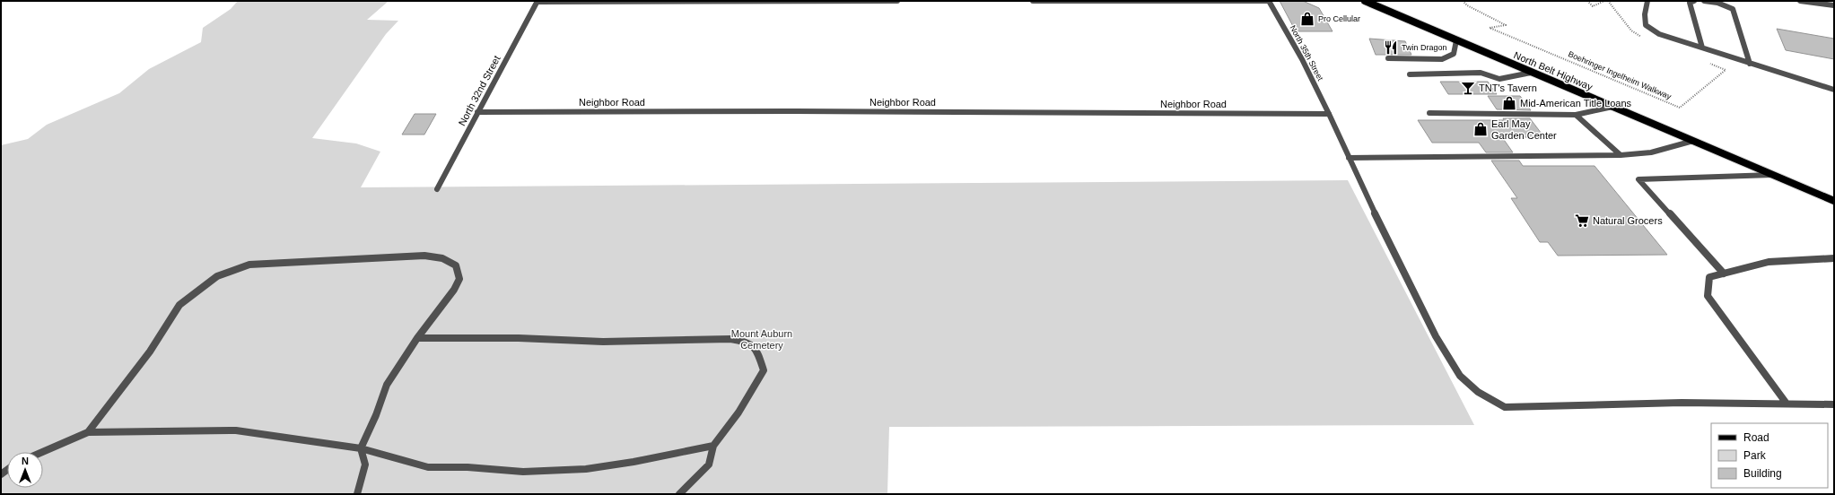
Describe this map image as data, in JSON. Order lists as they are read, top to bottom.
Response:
{
  "streets": {
    "main road": ["North Belt Highway"],
    "street": ["North 35th Street", "North 32nd Street", "Neighbor Road"],
    "path": ["Boehringer Ingelheim Walkway"]
  },
  "crossings": [
    ["North 35th Street", "Neighbor Road"],
    ["North 32nd Street", "Neighbor Road"]
  ],
  "parks": ["Mount Auburn Cemetery"],
  "places": {
    "shop": ["Pro Cellular", "Mid-American Title Loans", "Earl May Garden Center"],
    "restaurant": ["Twin Dragon"],
    "bar": ["TNT's Tavern"],
    "supermarket": ["Natural Grocers"]
  },
  "legend": ["Road", "Park", "Building"],
  "north": "top"
}
